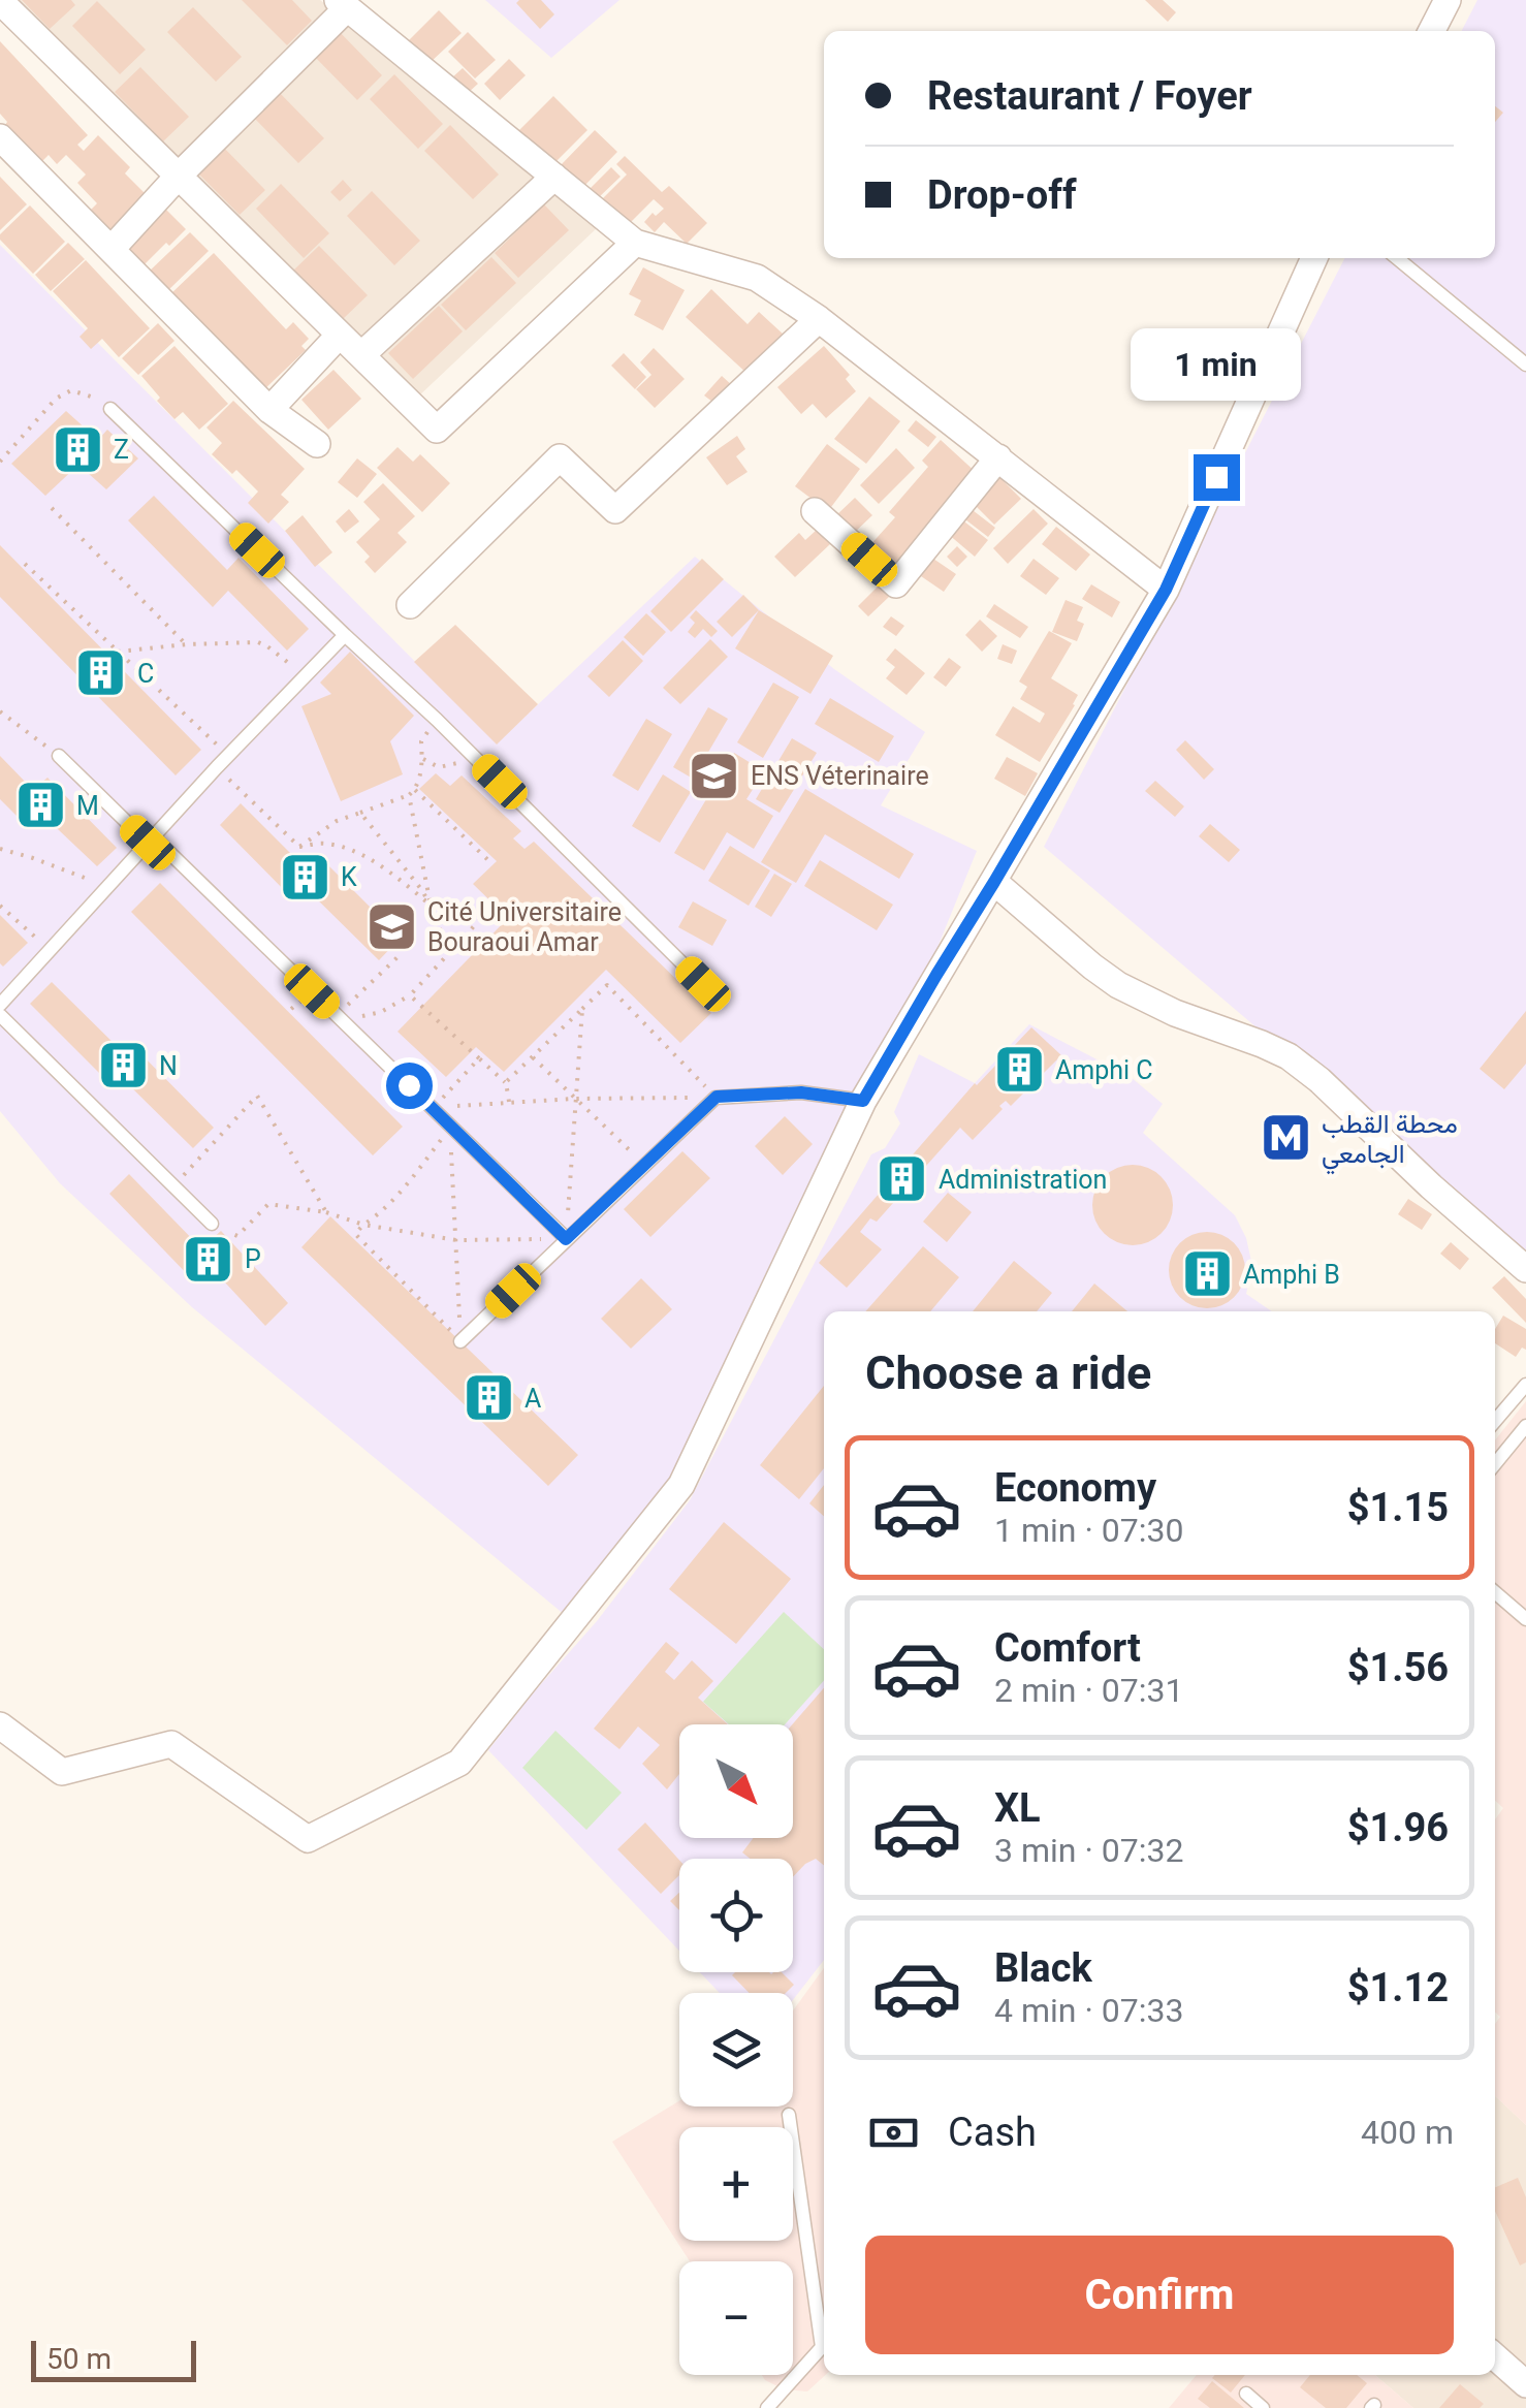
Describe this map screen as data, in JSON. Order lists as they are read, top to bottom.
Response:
{
  "places": {
    "building": [
      "Z",
      "C",
      "M",
      "K",
      "N",
      "Amphi C",
      "Administration",
      "P",
      "Amphi B",
      "A"
    ],
    "school or university": ["ENS Véterinaire", "Cité Universitaire Bouraoui Amar"],
    "metro station": ["محطة القطب الجامعي"]
  },
  "scale_bar": "50 m",
  "north": "bottom right",
  "page": {
    "banner": ["Restaurant / Foyer", "Drop-off"],
    "bubble": "1 min",
    "heading": "Choose a ride",
    "list": [
      {
        "name": "Economy",
        "note": "1 min · 07:30",
        "value": "$1.15"
      },
      {
        "name": "Comfort",
        "note": "2 min · 07:31",
        "value": "$1.56"
      },
      {
        "name": "XL",
        "note": "3 min · 07:32",
        "value": "$1.96"
      },
      {
        "name": "Black",
        "note": "4 min · 07:33",
        "value": "$1.12"
      }
    ],
    "map_buttons": ["+", "−"],
    "pay": ["Cash", "400 m"],
    "buttons": "Confirm",
    "scale": "50 m"
  }
}
